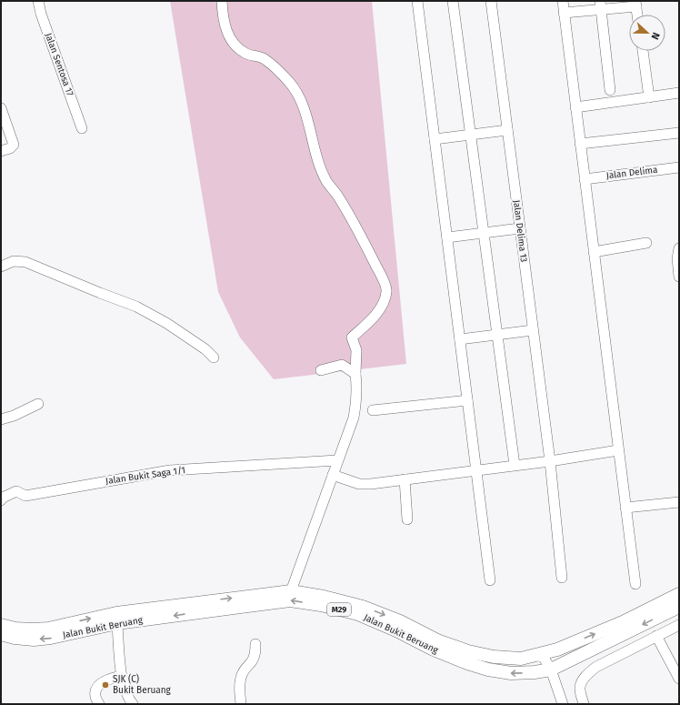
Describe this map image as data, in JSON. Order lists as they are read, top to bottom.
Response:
{
  "streets": {
    "main road": ["M29", "Jalan Bukit Beruang"],
    "street": [
      "Jalan Sentosa 17",
      "Jalan Delima",
      "Jalan Delima 13",
      "Jalan Bukit Saga 1/1"
    ]
  },
  "places": ["SJK (C) Bukit Beruang"],
  "north": "right"
}
